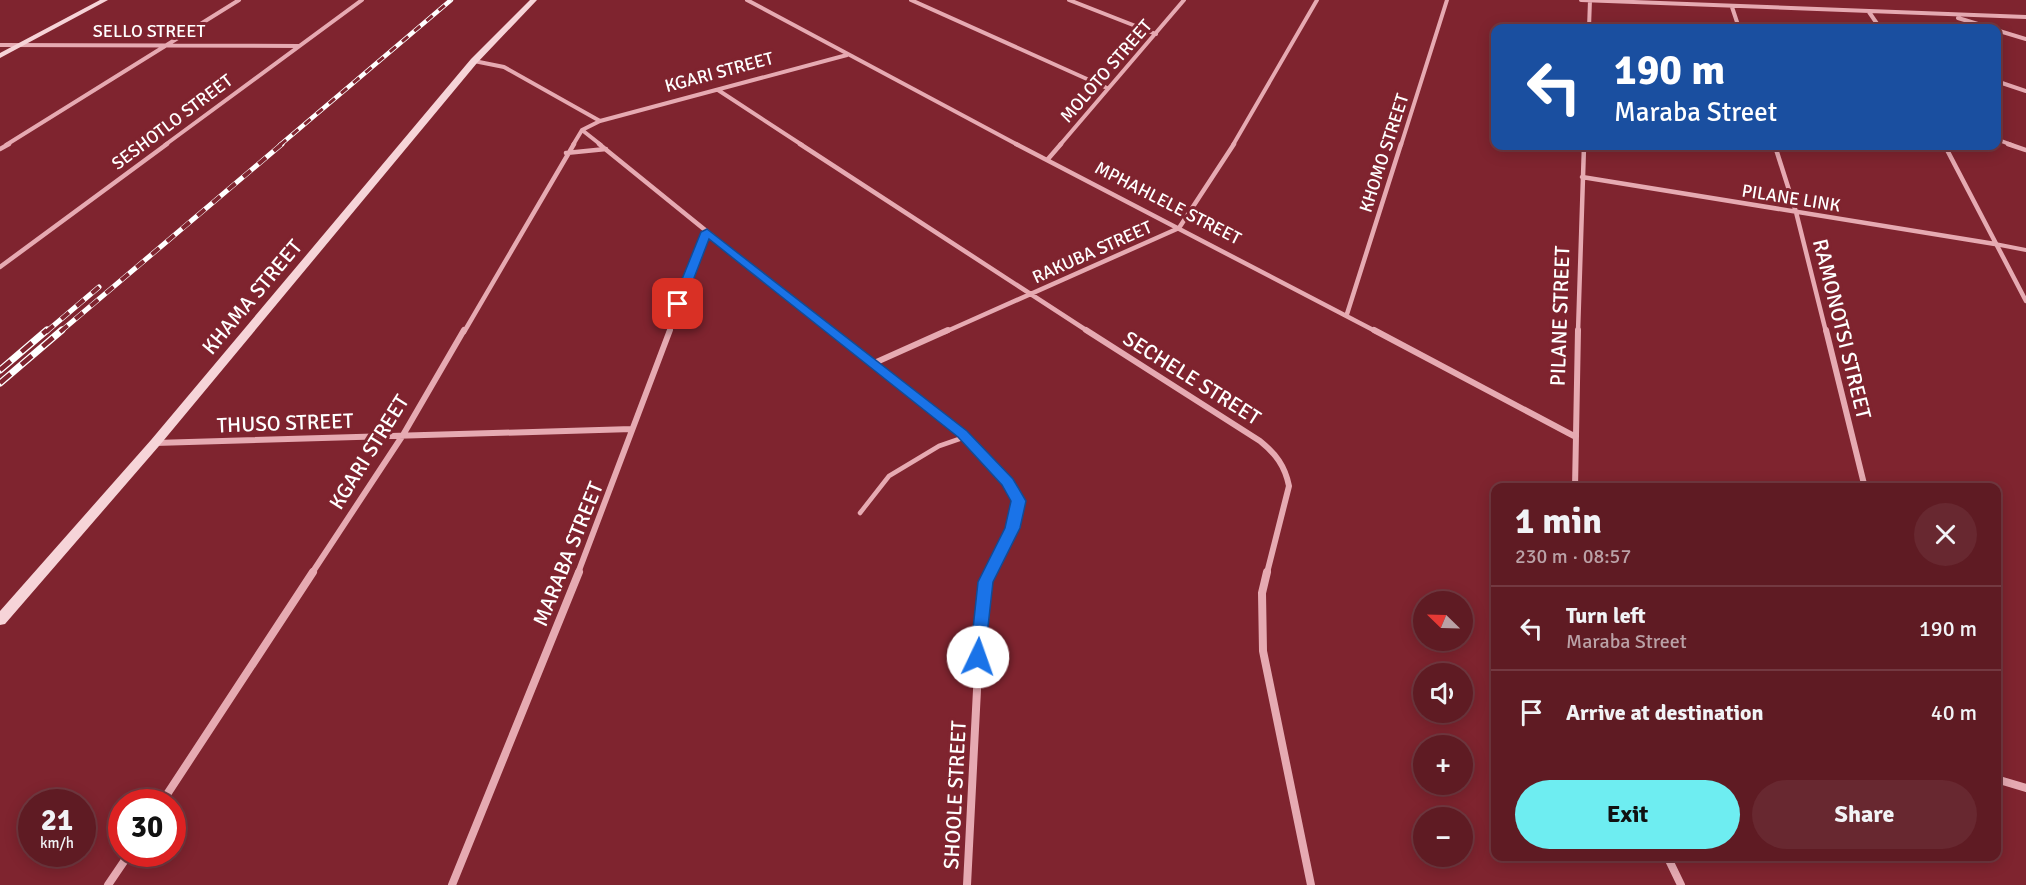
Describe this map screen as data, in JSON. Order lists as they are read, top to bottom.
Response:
{
  "streets": {
    "street": [
      "SELLO STREET",
      "MOLOTO STREET",
      "KGARI STREET",
      "SESHOTLO STREET",
      "KHOMO STREET",
      "PILANE LINK",
      "MPHAHLELE STREET",
      "RAKUBA STREET",
      "KHAMA STREET",
      "PILANE STREET",
      "RAMONOTSI STREET",
      "SECHELE STREET",
      "THUSO STREET",
      "MARABA STREET",
      "SHOOLE STREET"
    ]
  },
  "crossings": [
    ["SELLO STREET", "SESHOTLO STREET"],
    ["MOLOTO STREET", "MPHAHLELE STREET"],
    ["KGARI STREET", "MPHAHLELE STREET"],
    ["KGARI STREET", "SECHELE STREET"],
    ["KGARI STREET", "THUSO STREET"],
    ["KGARI STREET", "SHOOLE STREET"],
    ["KHOMO STREET", "MPHAHLELE STREET"],
    ["PILANE LINK", "PILANE STREET"],
    ["PILANE LINK", "RAMONOTSI STREET"],
    ["MPHAHLELE STREET", "RAKUBA STREET"],
    ["MPHAHLELE STREET", "PILANE STREET"],
    ["RAKUBA STREET", "SECHELE STREET"],
    ["RAKUBA STREET", "SHOOLE STREET"],
    ["KHAMA STREET", "THUSO STREET"],
    ["THUSO STREET", "MARABA STREET"],
    ["MARABA STREET", "SHOOLE STREET"]
  ],
  "north": "top left",
  "page": {
    "turn": ["190 m", "Maraba Street"],
    "heading": ["1 min", "230 m · 08:57"],
    "list": [
      {
        "name": "Turn left",
        "note": "Maraba Street",
        "value": "190 m"
      },
      {
        "name": "Arrive at destination",
        "value": "40 m"
      }
    ],
    "map_buttons": ["+", "−"],
    "buttons": ["Exit", "Share"],
    "speed": "21 km/h",
    "limit": "30"
  }
}
